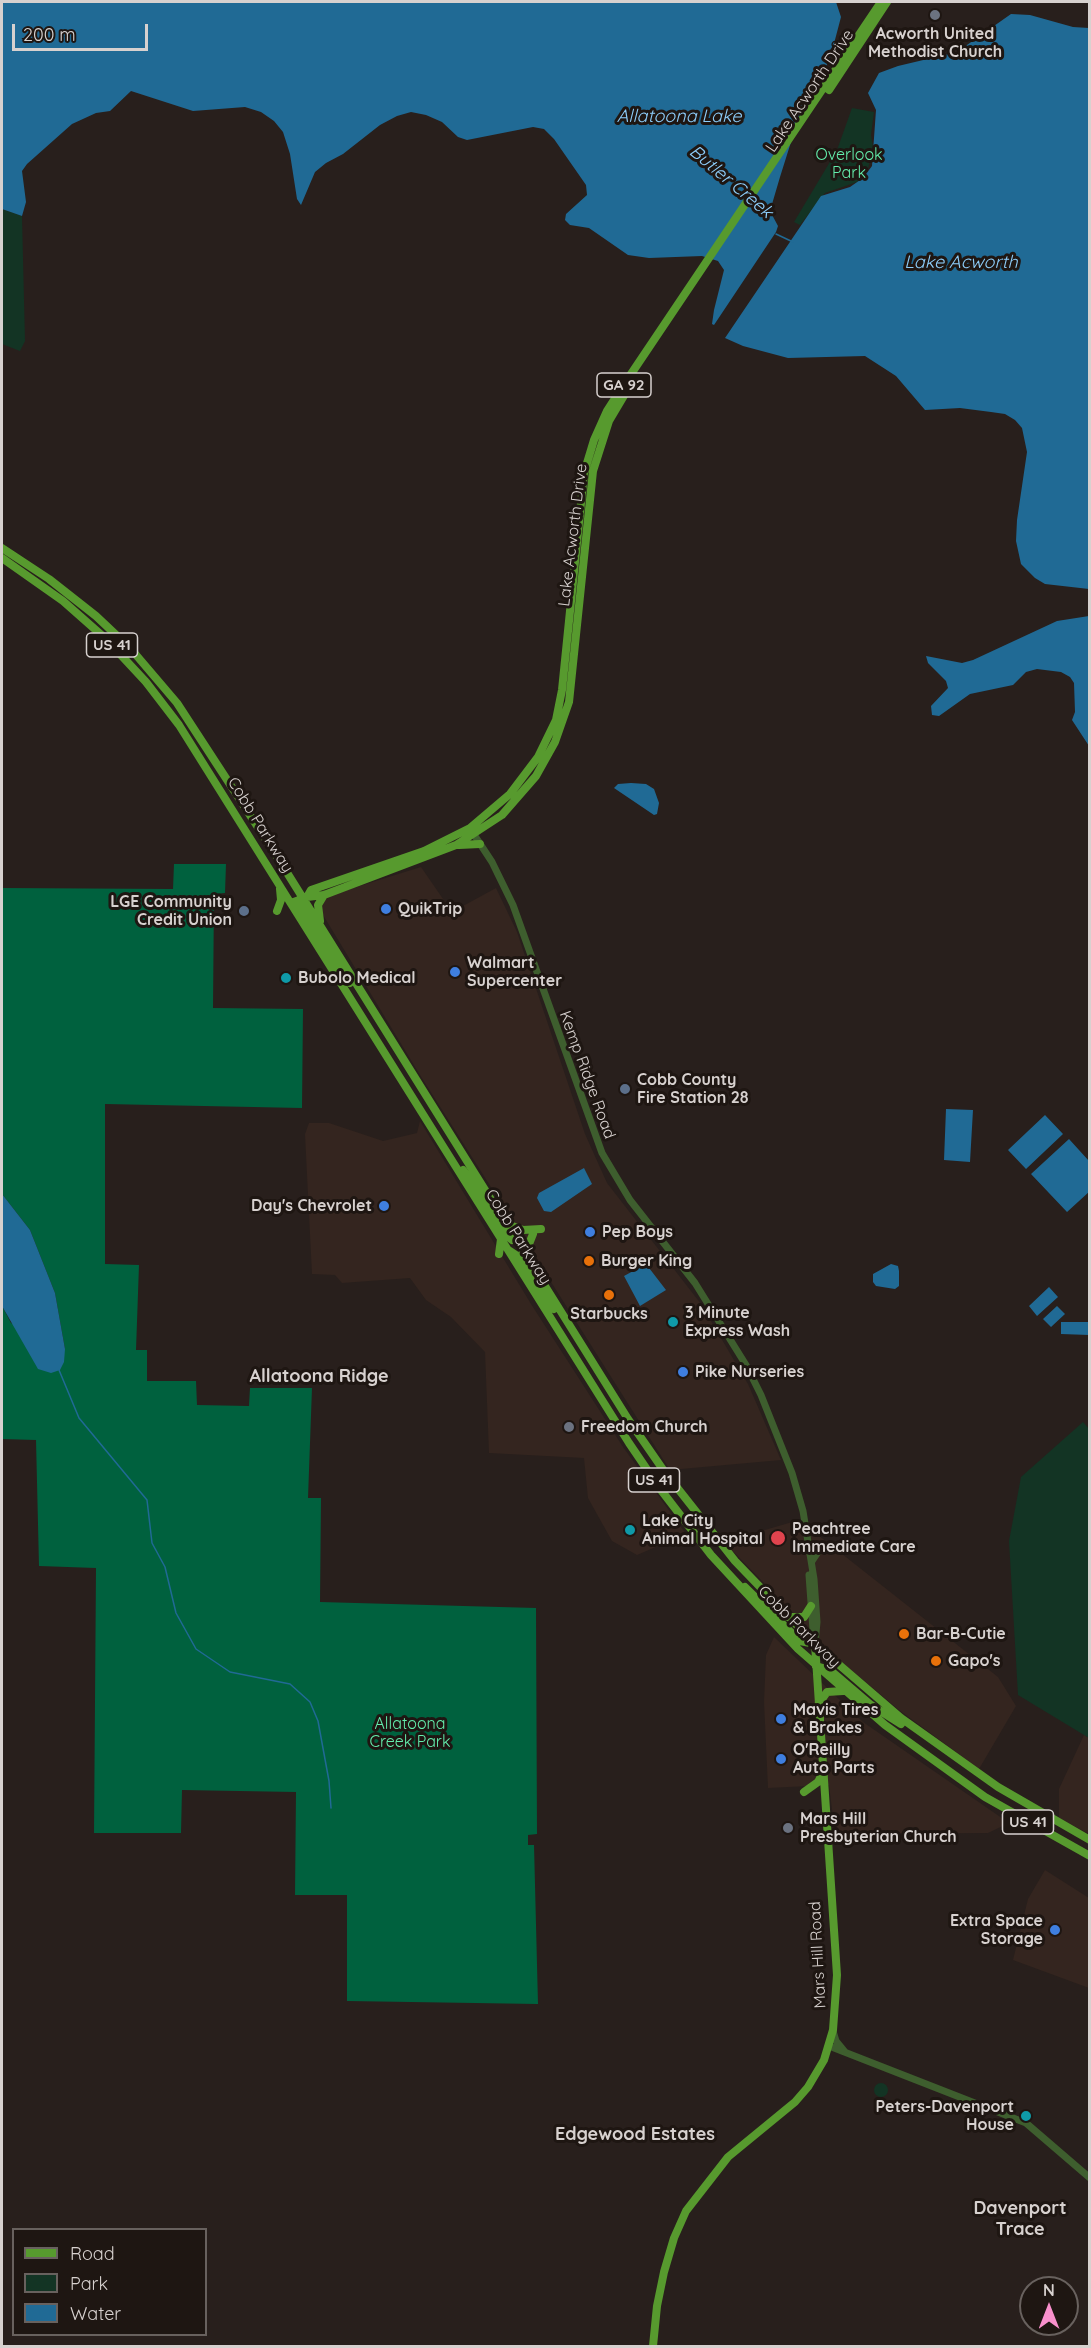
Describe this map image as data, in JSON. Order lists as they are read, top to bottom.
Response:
{
  "streets": {
    "main road": [
      "Lake Acworth Drive",
      "GA 92",
      "US 41",
      "Cobb Parkway",
      "Mars Hill Road"
    ],
    "street": ["Kemp Ridge Road"]
  },
  "crossings": [
    ["Lake Acworth Drive", "Cobb Parkway"],
    ["Lake Acworth Drive", "Kemp Ridge Road"],
    ["Cobb Parkway", "Mars Hill Road"]
  ],
  "districts": ["Allatoona Ridge", "Edgewood Estates", "Davenport Trace"],
  "water": ["Allatoona Lake", "Butler Creek", "Lake Acworth"],
  "parks": ["Overlook Park", "Allatoona Creek Park"],
  "places": [
    "Acworth United Methodist Church",
    "QuikTrip",
    "LGE Community Credit Union",
    "Walmart Supercenter",
    "Bubolo Medical",
    "Cobb County Fire Station 28",
    "Day's Chevrolet",
    "Pep Boys",
    "Burger King",
    "Starbucks",
    "3 Minute Express Wash",
    "Pike Nurseries",
    "Freedom Church",
    "Lake City Animal Hospital",
    "Peachtree Immediate Care",
    "Bar-B-Cutie",
    "Gapo's",
    "Mavis Tires & Brakes",
    "O'Reilly Auto Parts",
    "Mars Hill Presbyterian Church",
    "Extra Space Storage",
    "Peters-Davenport House"
  ],
  "legend": ["Road", "Park", "Water"],
  "scale_bar": "200 m",
  "north": "top"
}
